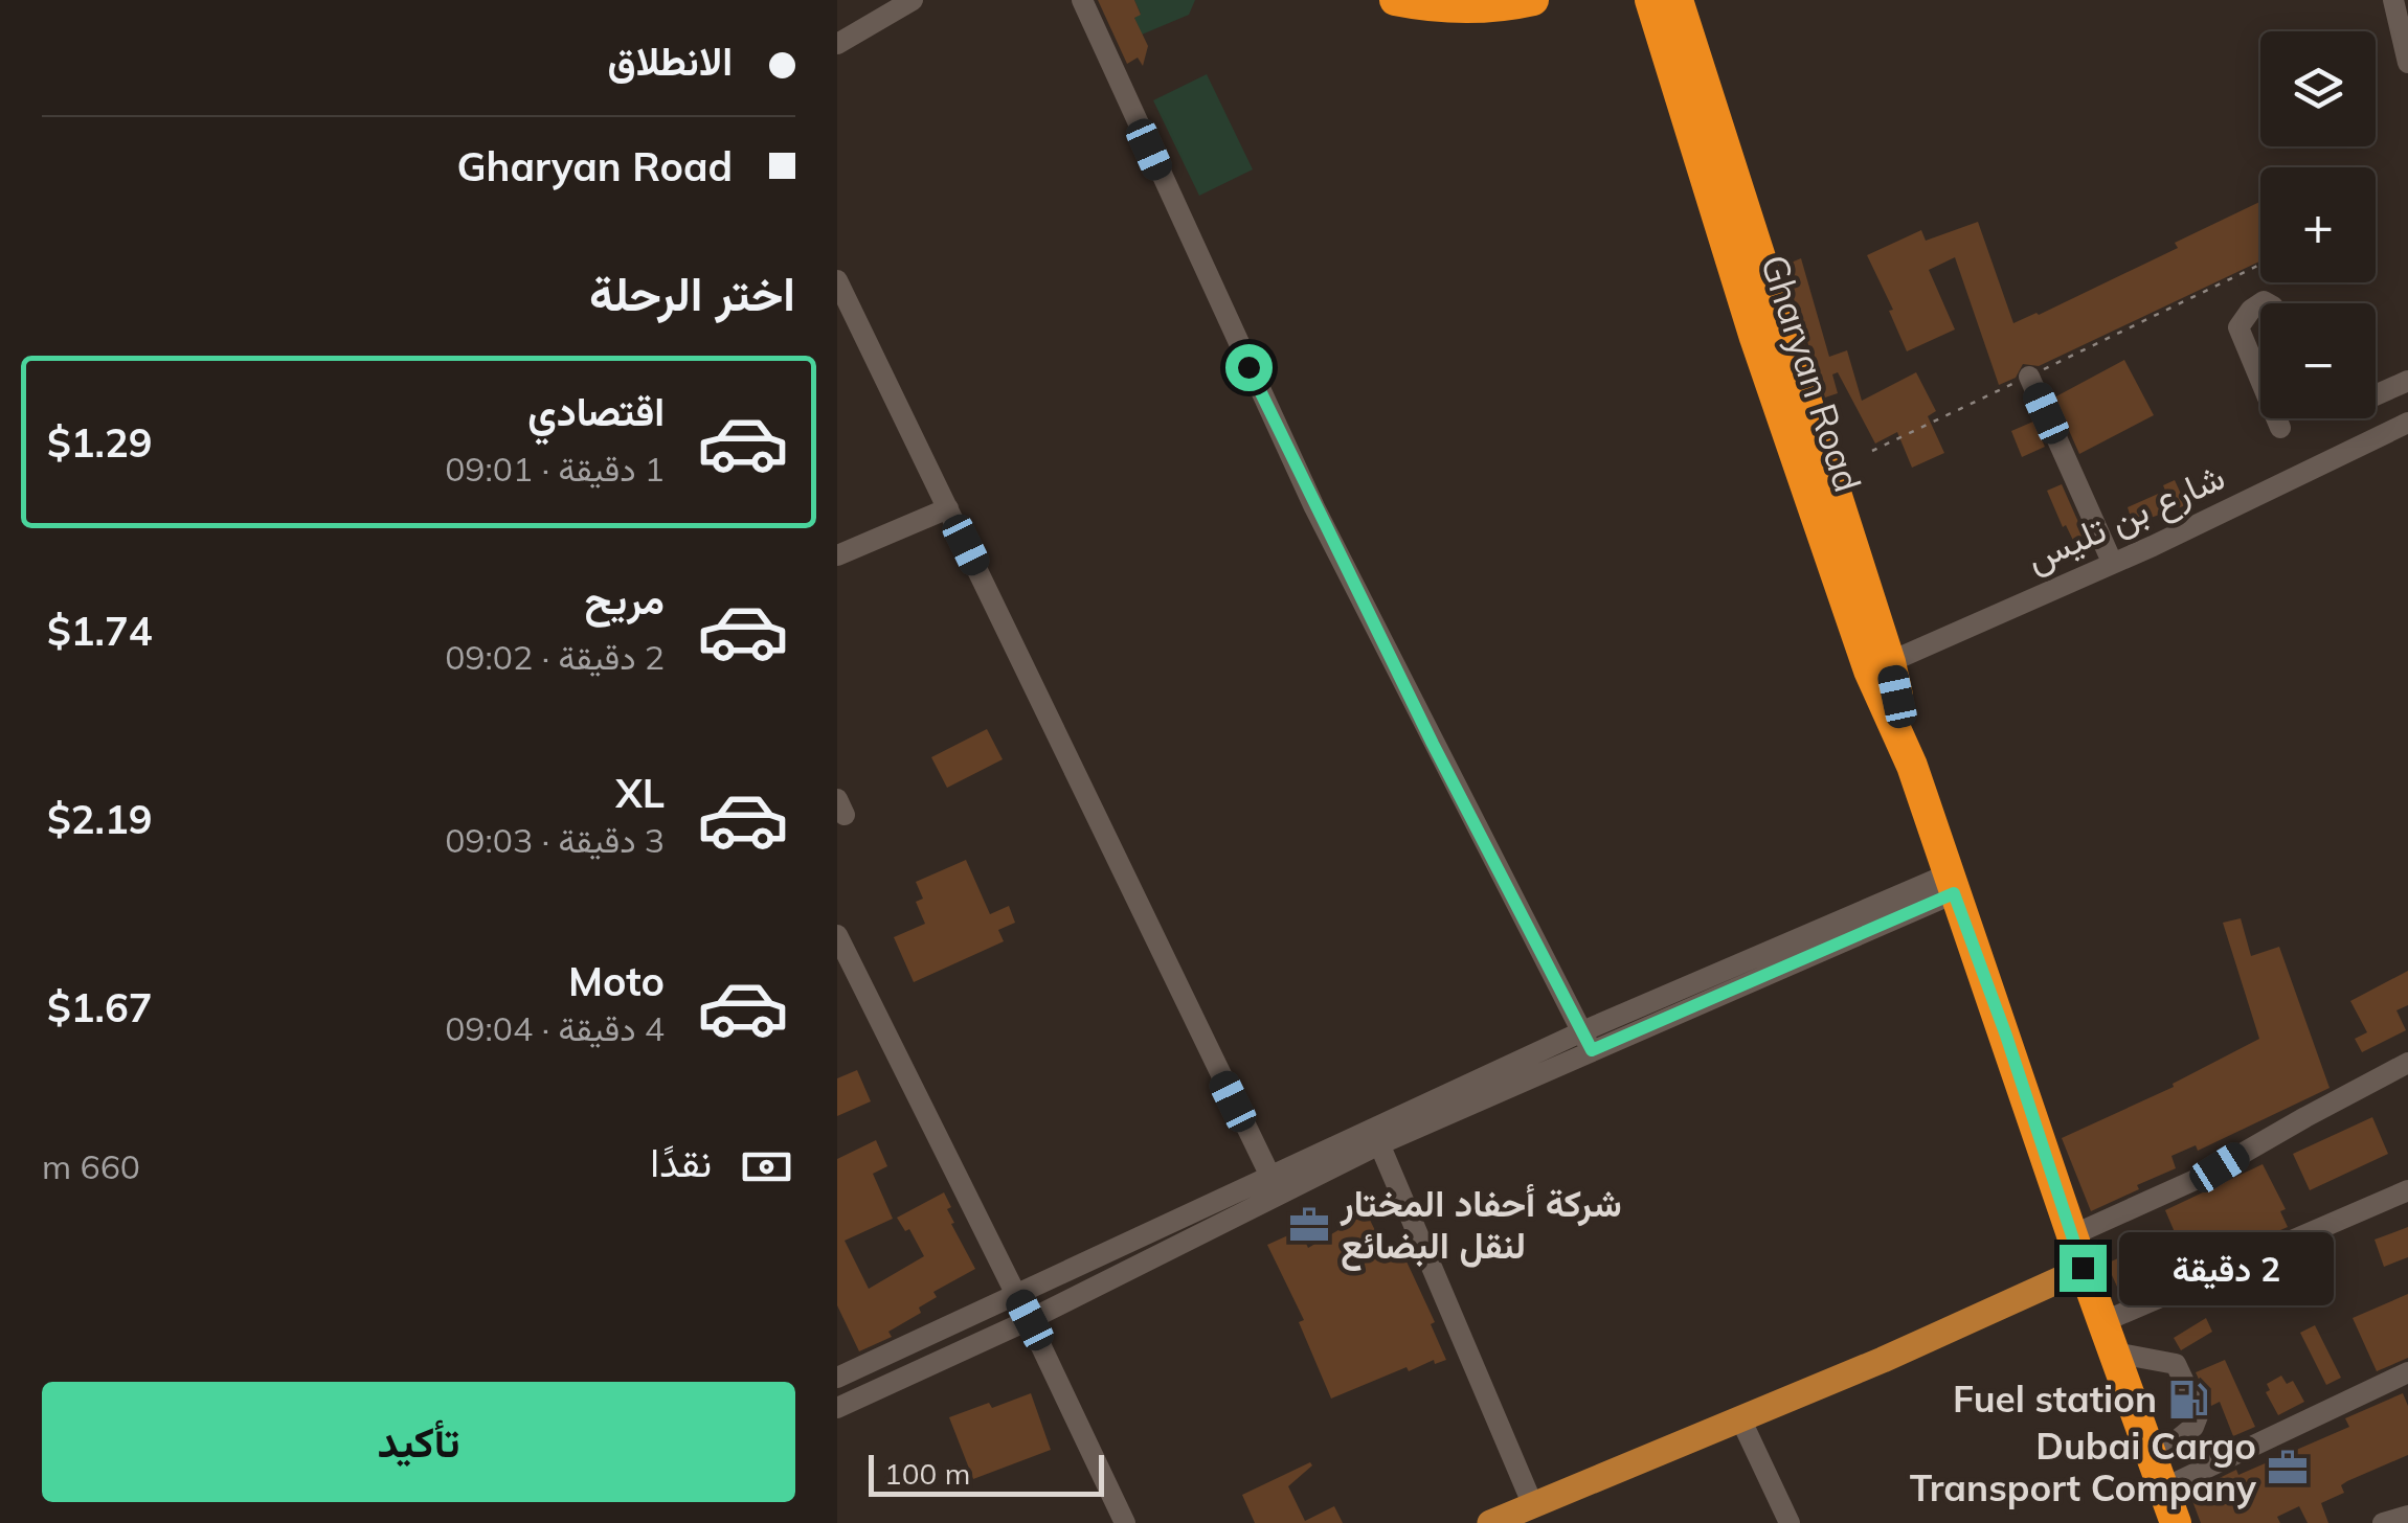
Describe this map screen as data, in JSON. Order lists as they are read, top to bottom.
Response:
{
  "streets": {
    "highway": ["Gharyan Road"],
    "street": ["شارع بن تليس"]
  },
  "crossings": [
    ["Gharyan Road", "شارع بن تليس"]
  ],
  "places": {
    "office": ["شركة أحفاد المختار لنقل البضائع", "Dubai Cargo Transport Company"],
    "fuel station": ["Fuel station"]
  },
  "scale_bar": "100 m",
  "page": {
    "banner": ["الانطلاق", "Gharyan Road"],
    "map_buttons": ["+", "−"],
    "heading": "اختر الرحلة",
    "list": [
      {
        "name": "اقتصادي",
        "note": "1 دقيقة · 09:01",
        "value": "$1.29"
      },
      {
        "name": "مريح",
        "note": "2 دقيقة · 09:02",
        "value": "$1.74"
      },
      {
        "name": "XL",
        "note": "3 دقيقة · 09:03",
        "value": "$2.19"
      },
      {
        "name": "Moto",
        "note": "4 دقيقة · 09:04",
        "value": "$1.67"
      }
    ],
    "pay": ["نقدًا", "660 m"],
    "bubble": "2 دقيقة",
    "buttons": "تأكيد",
    "scale": "100 m"
  }
}
